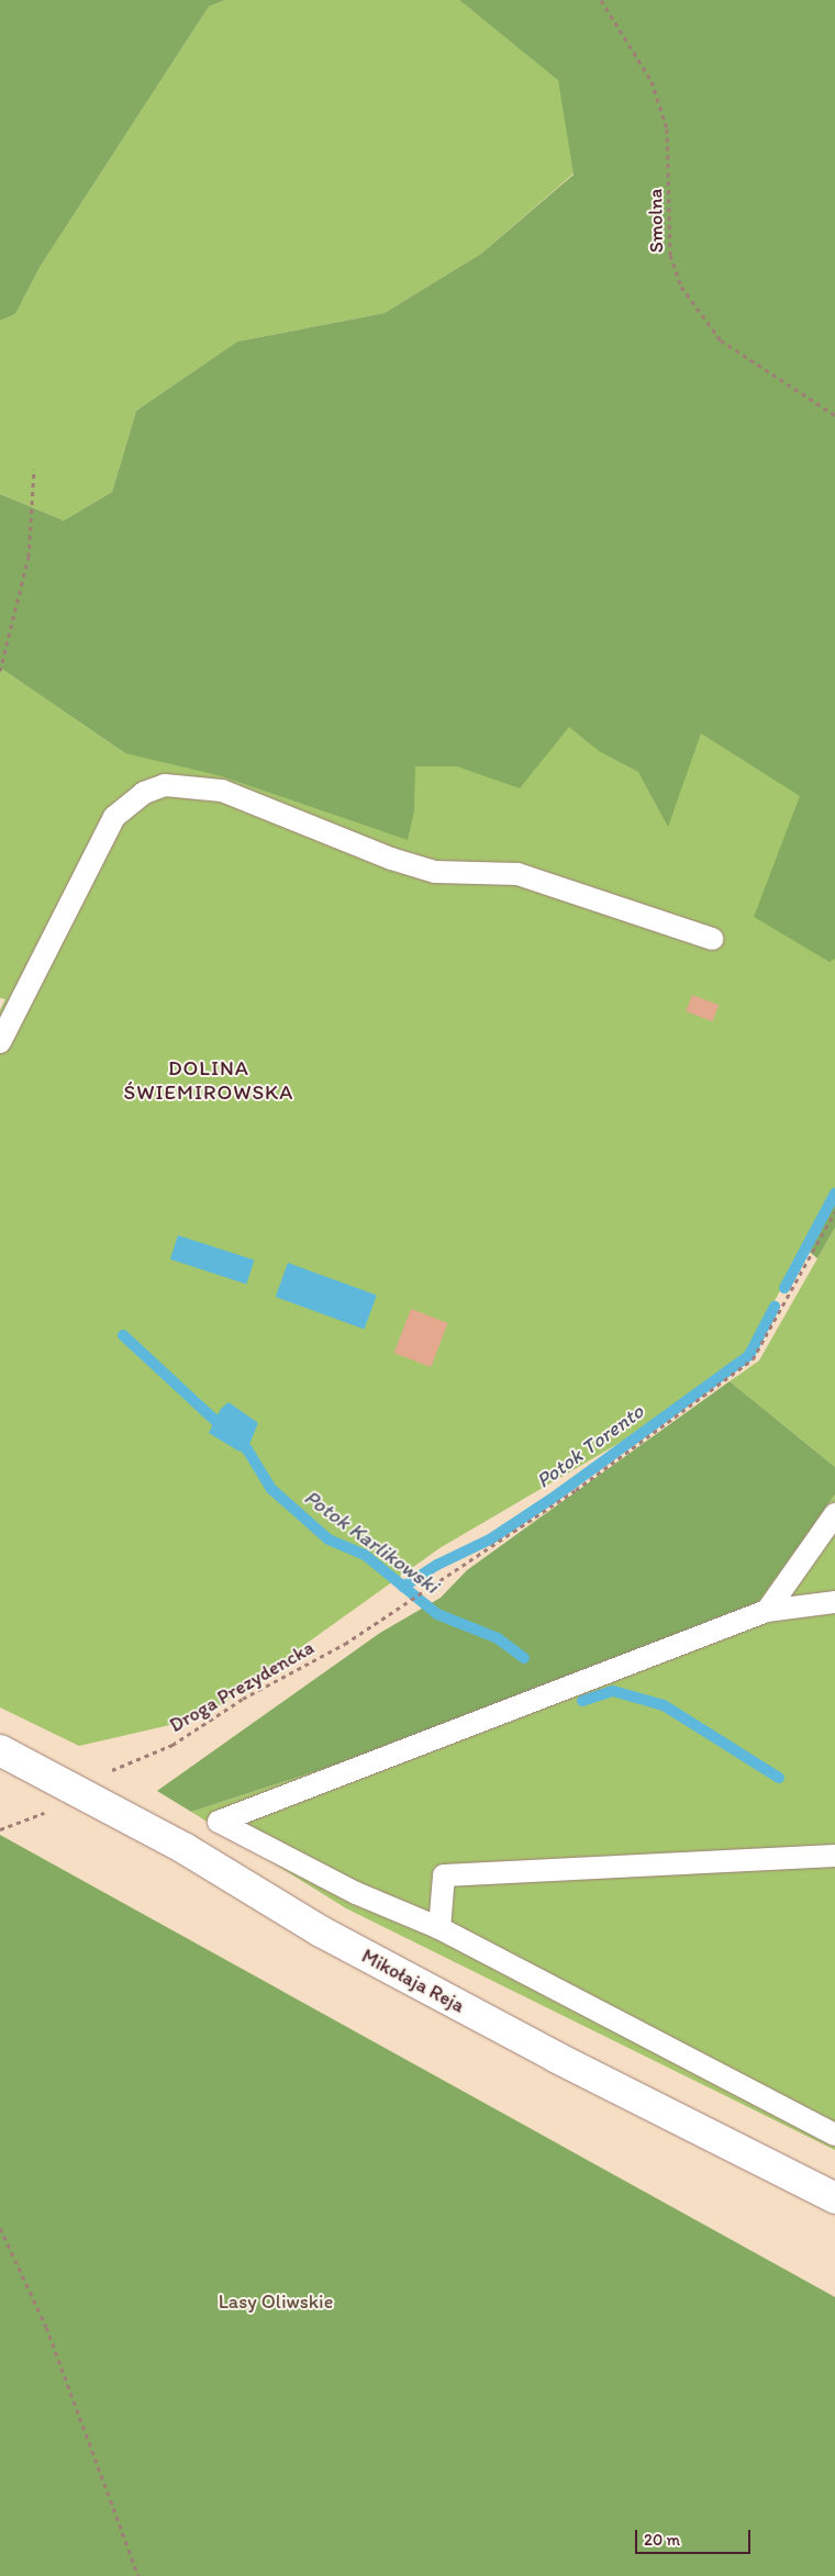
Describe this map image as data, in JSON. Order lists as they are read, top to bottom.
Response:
{
  "streets": {
    "street": ["Mikołaja Reja"],
    "path": ["Smolna", "Droga Prezydencka"]
  },
  "crossings": [
    ["Droga Prezydencka", "Mikołaja Reja"]
  ],
  "districts": ["DOLINA ŚWIEMIROWSKA"],
  "water": ["Potok Torento", "Potok Karlikowski"],
  "parks": ["Lasy Oliwskie"],
  "scale_bar": "20 m"
}
